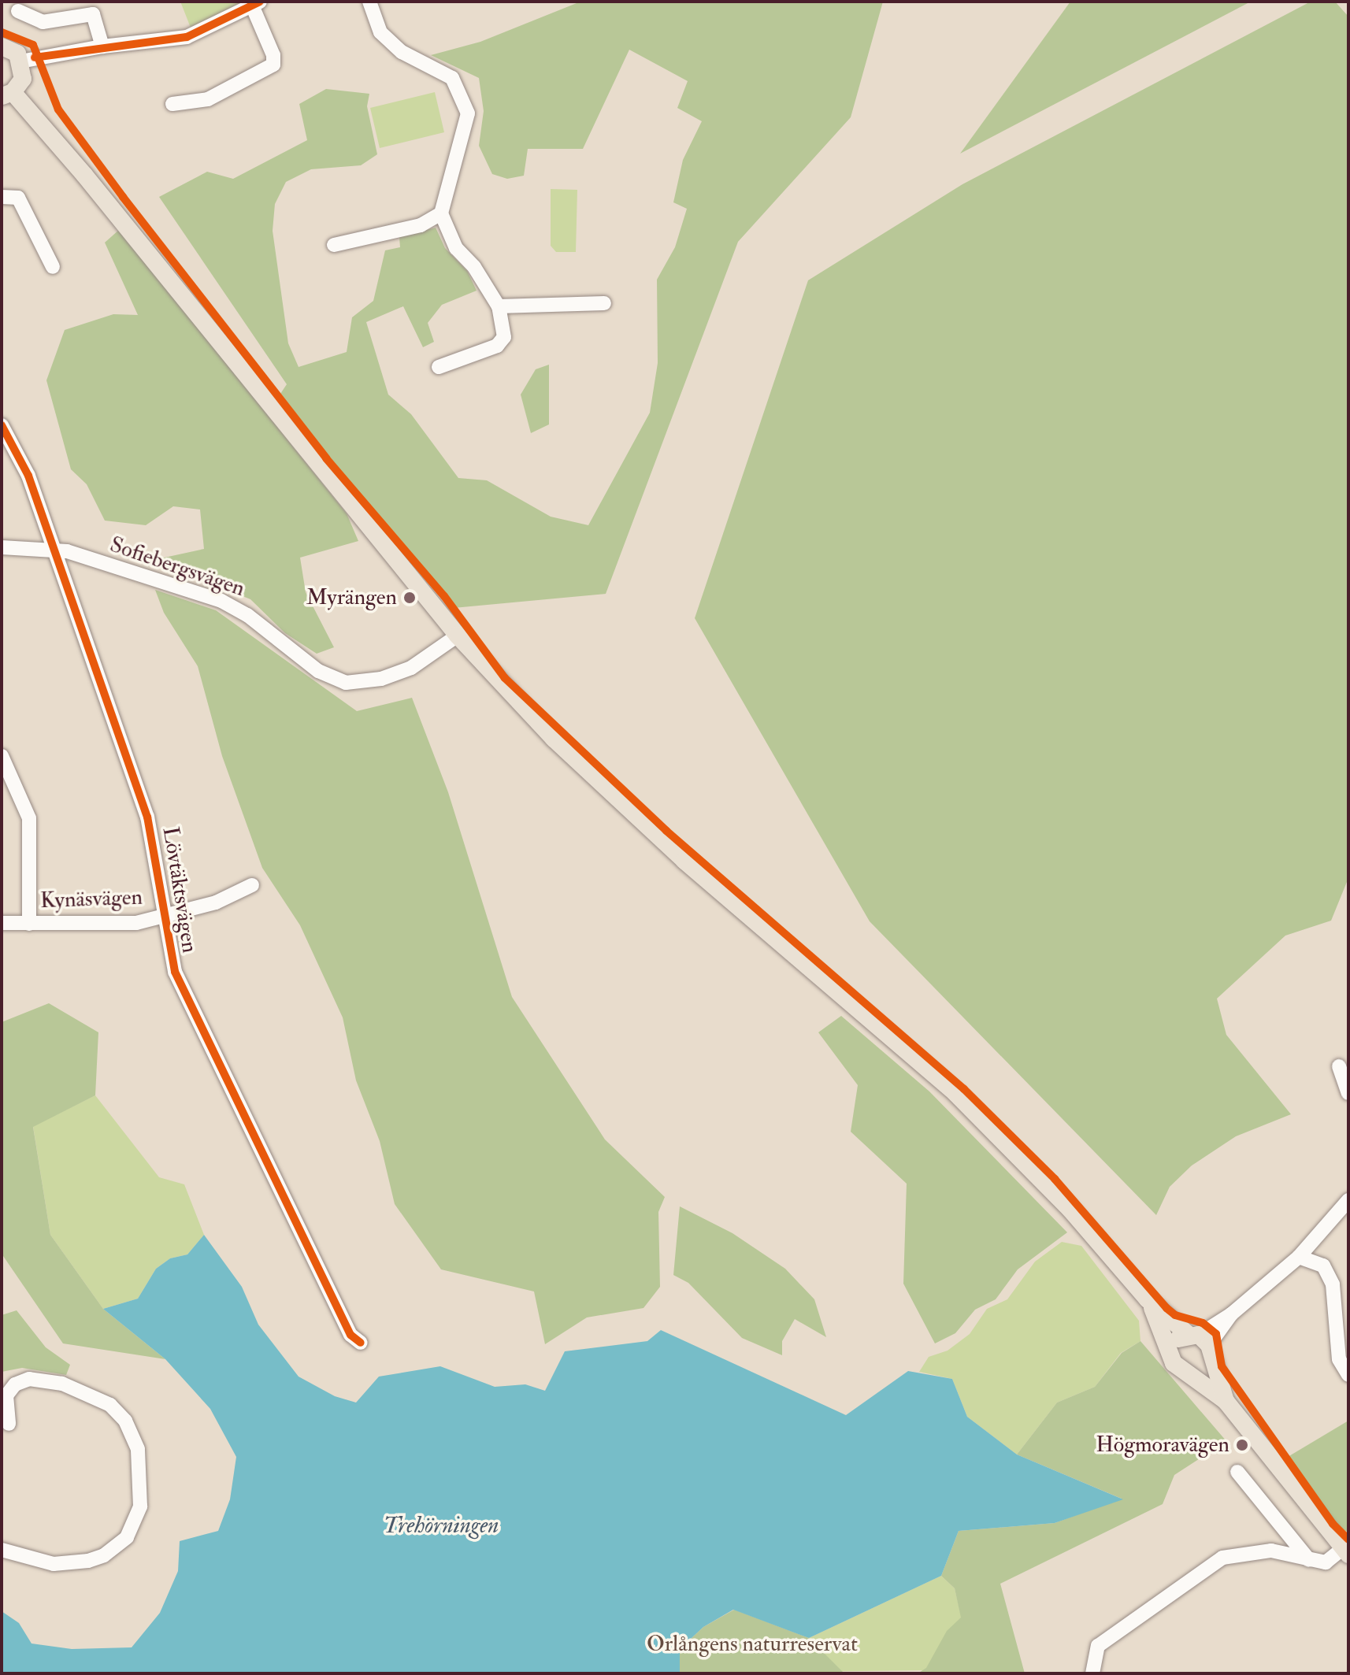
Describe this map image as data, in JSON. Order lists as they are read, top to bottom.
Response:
{
  "streets": {
    "street": ["Sofiebergsvägen", "Lövtäktsvägen", "Kynäsvägen"]
  },
  "crossings": [
    ["Sofiebergsvägen", "Lövtäktsvägen"],
    ["Lövtäktsvägen", "Kynäsvägen"]
  ],
  "water": ["Trehörningen"],
  "parks": ["Orlångens naturreservat"],
  "places": ["Myrängen", "Högmoravägen"]
}
